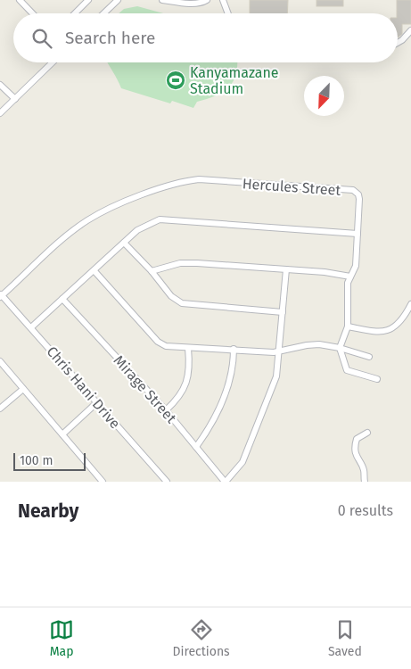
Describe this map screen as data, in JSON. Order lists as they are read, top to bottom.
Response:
{
  "streets": {
    "street": ["Hercules Street", "Chris Hani Drive", "Mirage Street"]
  },
  "crossings": [
    ["Hercules Street", "Chris Hani Drive"]
  ],
  "places": {
    "sports": ["Kanyamazane Stadium"]
  },
  "scale_bar": "100 m",
  "north": "bottom left",
  "page": {
    "search": "Search here",
    "scale": "100 m",
    "heading": ["Nearby", "0 results"],
    "nav": ["Map", "Directions", "Saved"]
  }
}
